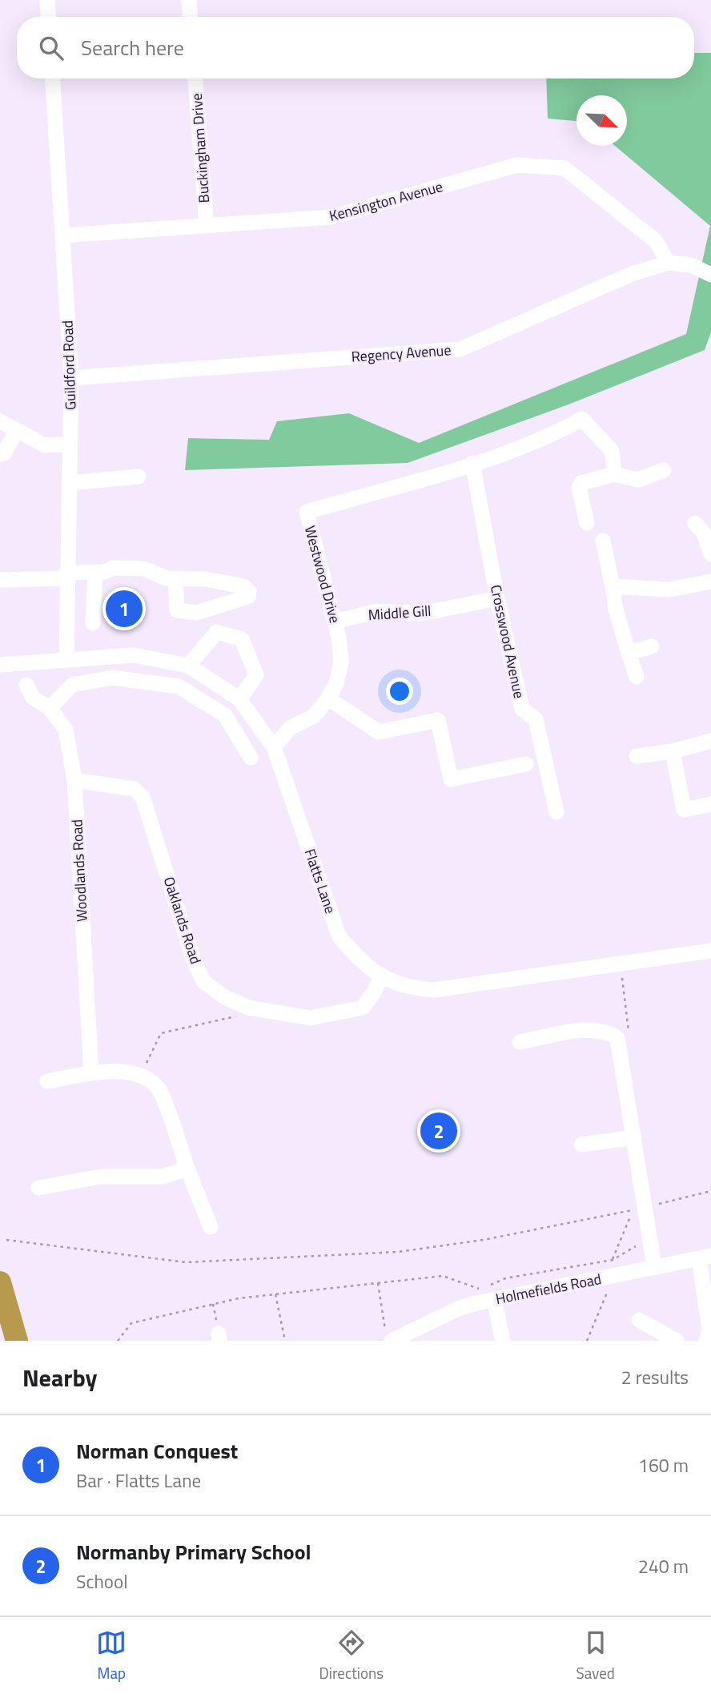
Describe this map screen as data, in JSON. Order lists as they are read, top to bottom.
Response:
{
  "streets": {
    "street": [
      "Buckingham Drive",
      "Kensington Avenue",
      "Regency Avenue",
      "Guildford Road",
      "Westwood Drive",
      "Middle Gill",
      "Crosswood Avenue",
      "Woodlands Road",
      "Flatts Lane",
      "Oaklands Road",
      "Holmefields Road"
    ]
  },
  "crossings": [
    ["Buckingham Drive", "Kensington Avenue"],
    ["Kensington Avenue", "Regency Avenue"],
    ["Kensington Avenue", "Guildford Road"],
    ["Regency Avenue", "Guildford Road"],
    ["Guildford Road", "Flatts Lane"],
    ["Westwood Drive", "Middle Gill"],
    ["Westwood Drive", "Crosswood Avenue"],
    ["Westwood Drive", "Flatts Lane"],
    ["Middle Gill", "Crosswood Avenue"],
    ["Woodlands Road", "Oaklands Road"],
    ["Flatts Lane", "Oaklands Road"]
  ],
  "north": "bottom right",
  "page": {
    "search": "Search here",
    "pins": ["1", "2"],
    "heading": ["Nearby", "2 results"],
    "list": [
      {
        "mark": "1",
        "name": "Norman Conquest",
        "note": "Bar · Flatts Lane",
        "value": "160 m"
      },
      {
        "mark": "2",
        "name": "Normanby Primary School",
        "note": "School",
        "value": "240 m"
      }
    ],
    "nav": ["Map", "Directions", "Saved"]
  }
}
